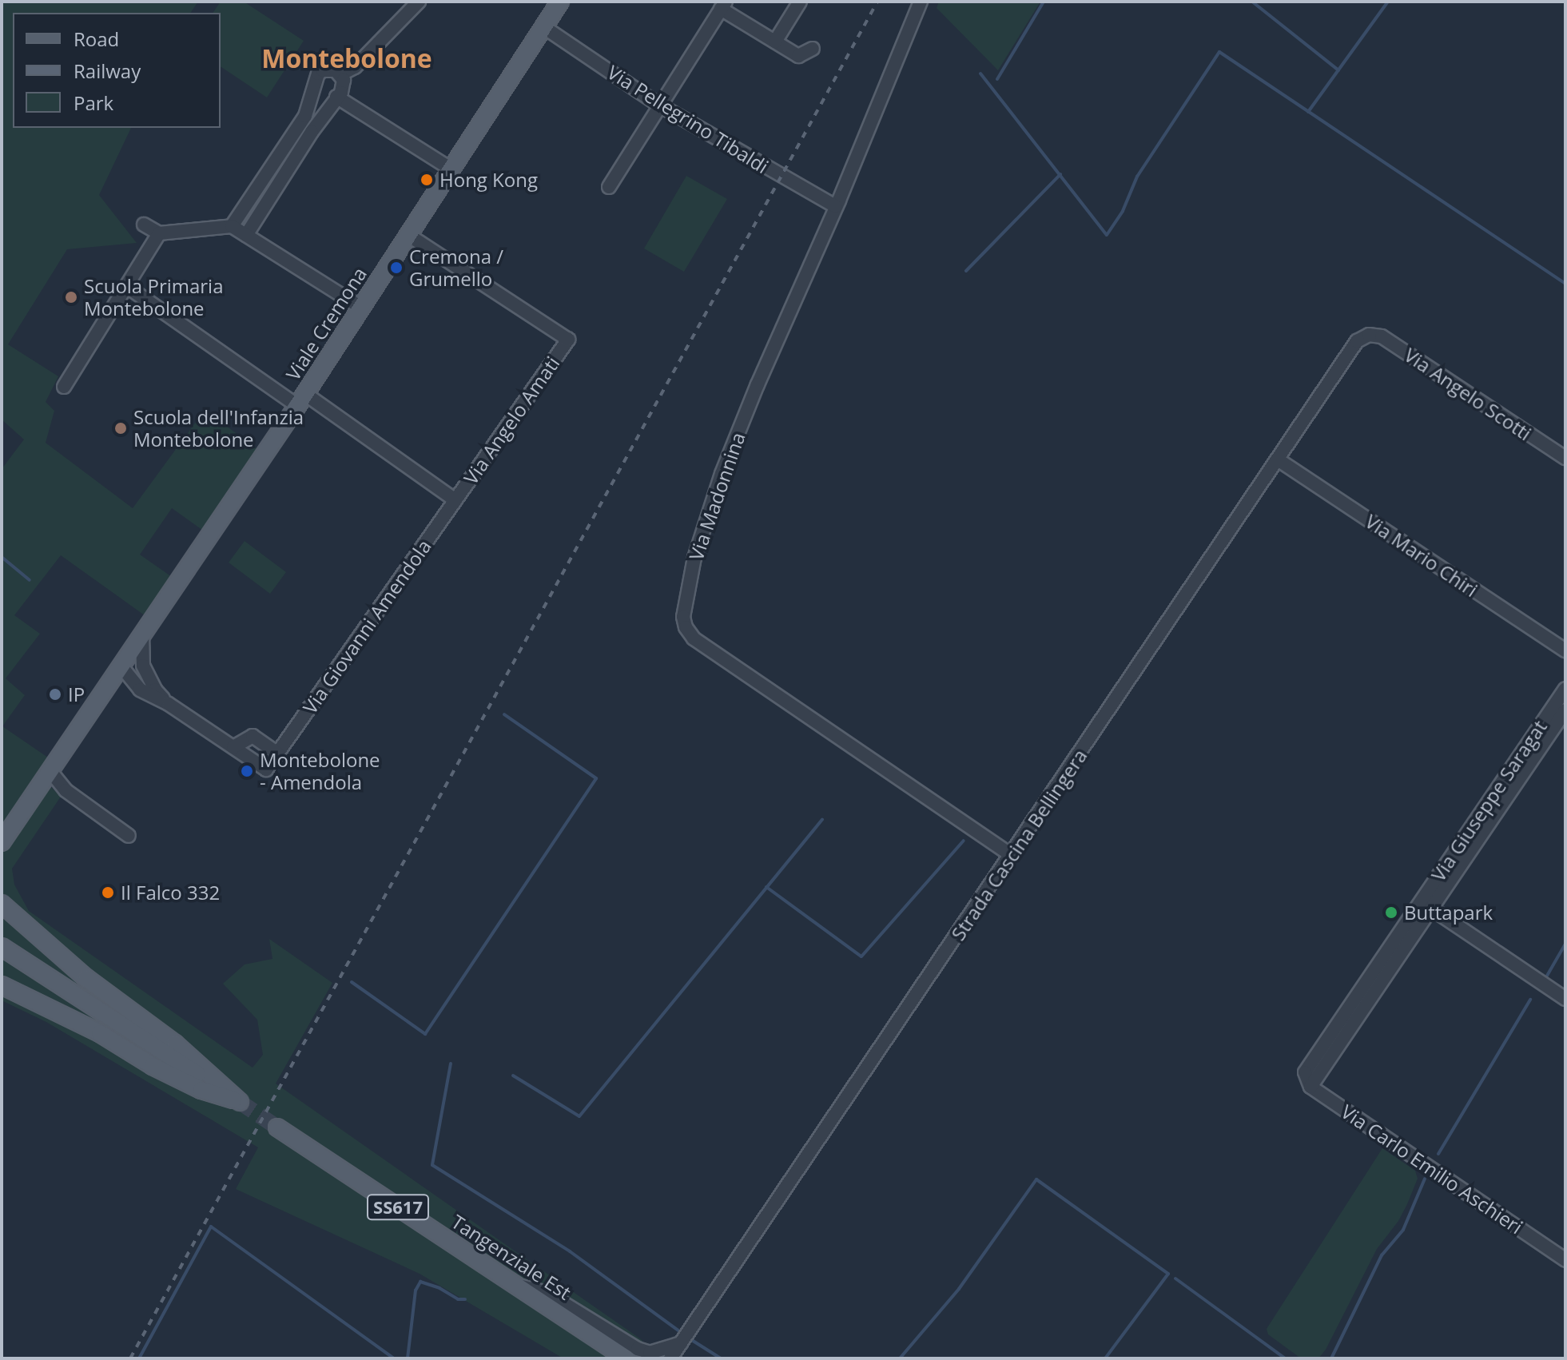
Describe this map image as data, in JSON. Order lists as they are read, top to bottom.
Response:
{
  "streets": {
    "main road": ["Viale Cremona", "SS617", "Tangenziale Est"],
    "street": [
      "Via Pellegrino Tibaldi",
      "Via Angelo Scotti",
      "Via Angelo Amati",
      "Via Madonnina",
      "Via Mario Chiri",
      "Via Giovanni Amendola",
      "Via Giuseppe Saragat",
      "Strada Cascina Bellingera",
      "Via Carlo Emilio Aschieri"
    ]
  },
  "crossings": [
    ["Via Pellegrino Tibaldi", "Viale Cremona"],
    ["Via Pellegrino Tibaldi", "Via Madonnina"],
    ["Viale Cremona", "Via Angelo Amati"],
    ["Viale Cremona", "Via Giovanni Amendola"],
    ["Via Angelo Scotti", "Strada Cascina Bellingera"],
    ["Via Angelo Amati", "Via Giovanni Amendola"],
    ["Via Madonnina", "Strada Cascina Bellingera"],
    ["Via Mario Chiri", "Strada Cascina Bellingera"],
    ["Via Giuseppe Saragat", "Via Carlo Emilio Aschieri"]
  ],
  "districts": ["Montebolone"],
  "places": [
    "Hong Kong",
    "Cremona / Grumello",
    "Scuola Primaria Montebolone",
    "Scuola dell'Infanzia Montebolone",
    "IP",
    "Montebolone - Amendola",
    "Il Falco 332",
    "Buttapark"
  ],
  "legend": ["Road", "Railway", "Park"]
}
